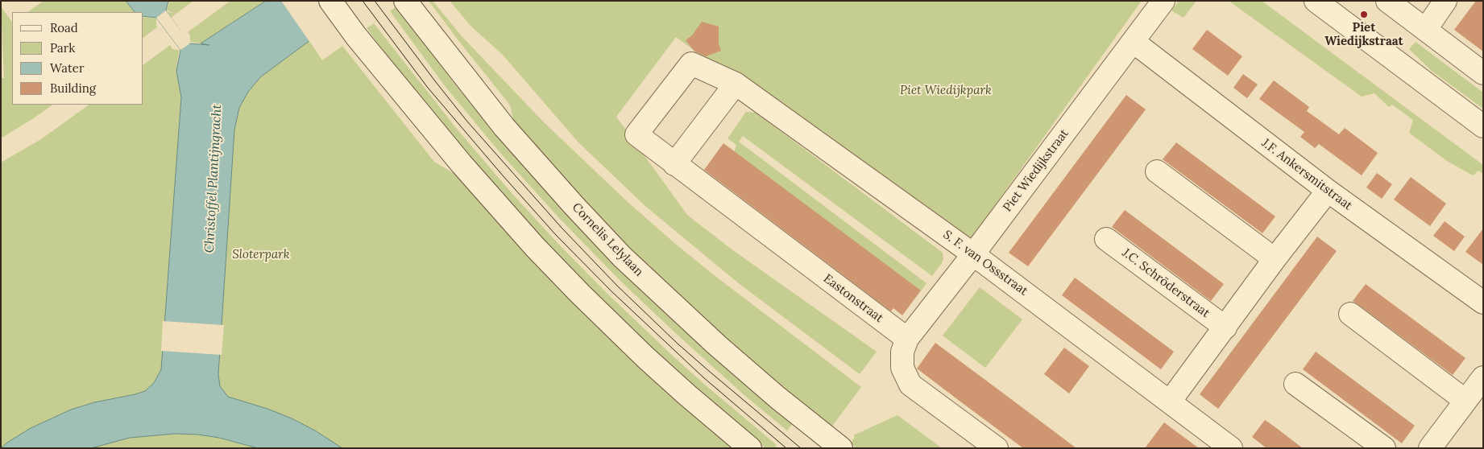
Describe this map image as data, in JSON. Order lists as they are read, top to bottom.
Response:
{
  "streets": {
    "street": [
      "Piet Wiedijkstraat",
      "J.F. Ankersmitstraat",
      "Cornelis Lelylaan",
      "S. F. van Ossstraat",
      "J.C. Schröderstraat",
      "Eastonstraat"
    ]
  },
  "crossings": [
    ["Piet Wiedijkstraat", "J.F. Ankersmitstraat"],
    ["Piet Wiedijkstraat", "S. F. van Ossstraat"],
    ["Piet Wiedijkstraat", "Eastonstraat"],
    ["S. F. van Ossstraat", "Eastonstraat"]
  ],
  "water": ["Christoffel Plantijngracht"],
  "parks": ["Piet Wiedijkpark", "Sloterpark"],
  "places": ["Piet Wiedijkstraat"],
  "legend": [
    "Road",
    "Park",
    "Water",
    "Building"
  ]
}
